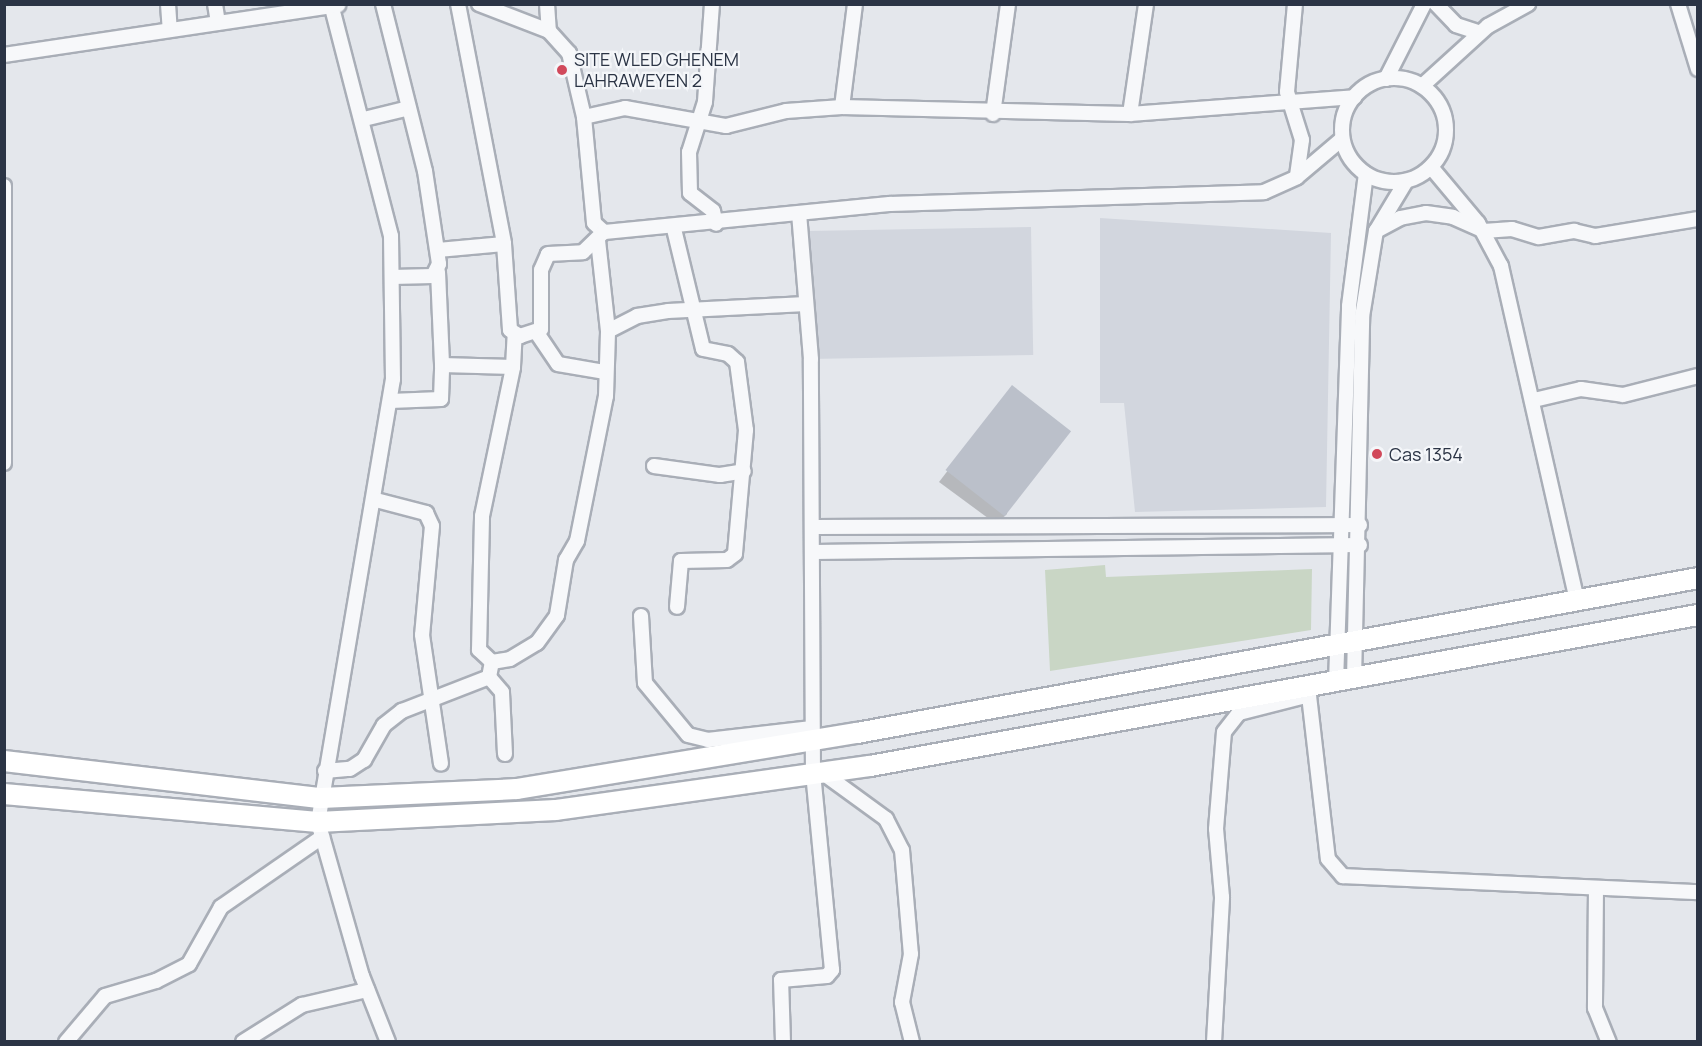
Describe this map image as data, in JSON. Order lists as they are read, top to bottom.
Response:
{
  "places": ["SITE WLED GHENEM LAHRAWEYEN 2", "Cas 1354"]
}
